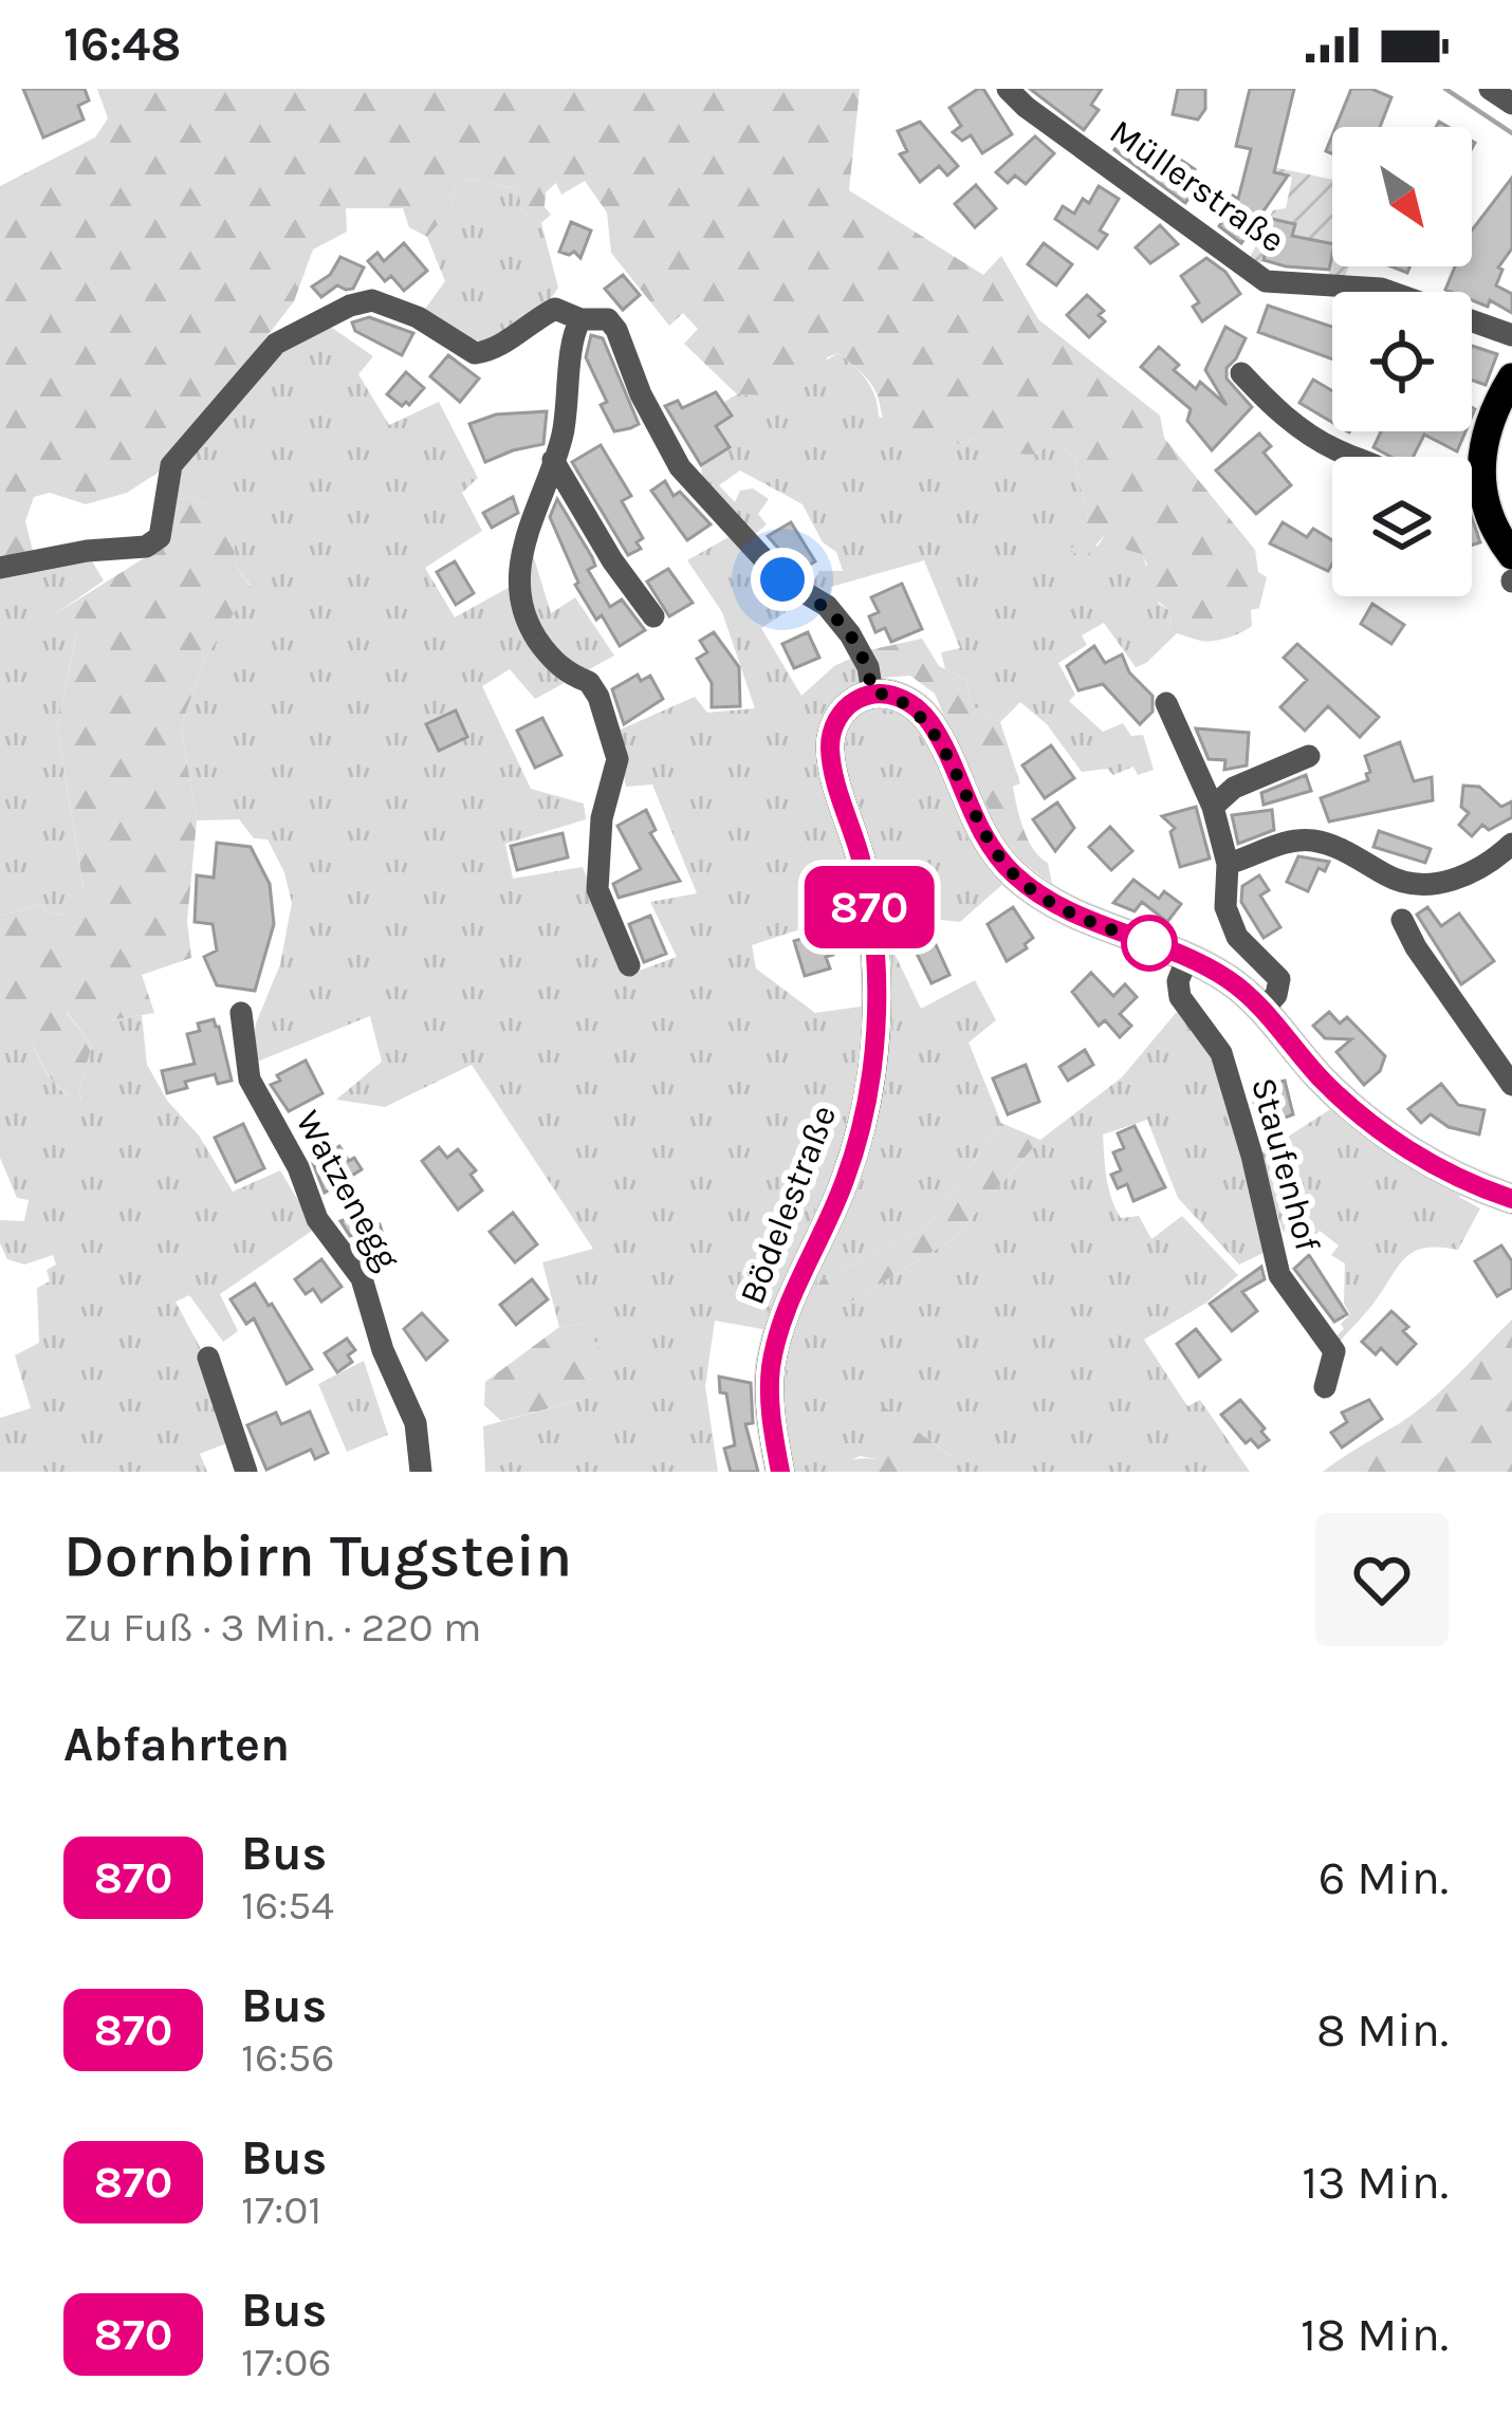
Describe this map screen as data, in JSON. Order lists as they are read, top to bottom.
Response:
{
  "streets": {
    "main road": ["Bödelestraße"],
    "street": ["Müllerstraße", "Staufenhof", "Watzenegg"]
  },
  "lines": ["bus line 870"],
  "north": "bottom right",
  "page": {
    "status": "16:48",
    "on_map": "870",
    "heading": [
      ["Dornbirn Tugstein", "Zu Fuß · 3 Min. · 220 m"],
      "Abfahrten"
    ],
    "list": [
      {
        "mark": "870",
        "name": "Bus",
        "note": "16:54",
        "value": "6 Min."
      },
      {
        "mark": "870",
        "name": "Bus",
        "note": "16:56",
        "value": "8 Min."
      },
      {
        "mark": "870",
        "name": "Bus",
        "note": "17:01",
        "value": "13 Min."
      },
      {
        "mark": "870",
        "name": "Bus",
        "note": "17:06",
        "value": "18 Min."
      }
    ]
  }
}
